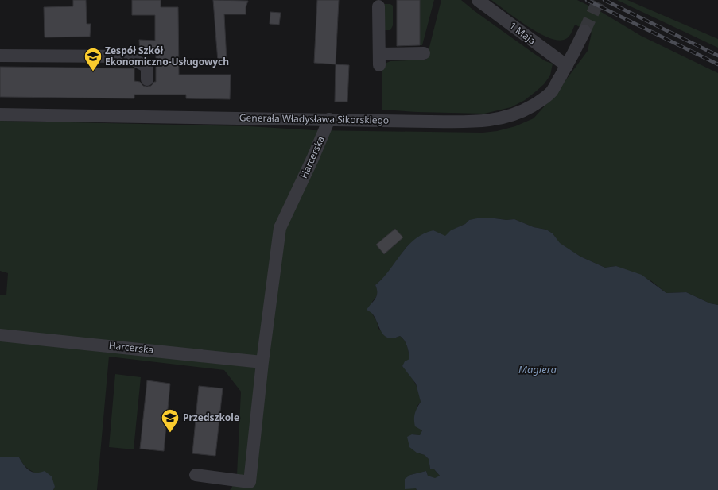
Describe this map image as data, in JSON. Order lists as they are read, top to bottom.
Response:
{
  "streets": {
    "street": ["1 Maja", "Generała Władysława Sikorskiego", "Harcerska"]
  },
  "crossings": [
    ["1 Maja", "Generała Władysława Sikorskiego"],
    ["Generała Władysława Sikorskiego", "Harcerska"]
  ],
  "water": ["Magiera"],
  "places": {
    "school or university": ["Zespół Szkół Ekonomiczno-Usługowych", "Przedszkole"]
  }
}
